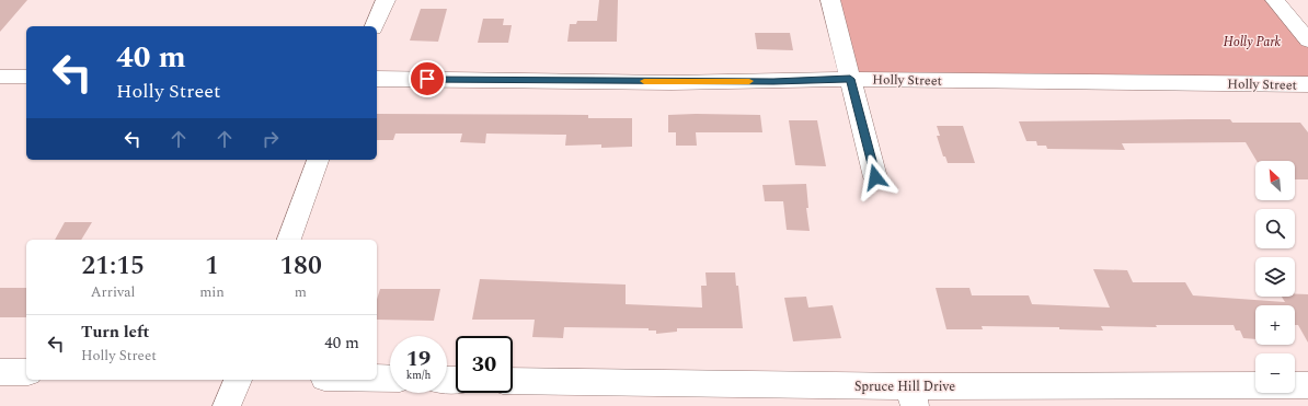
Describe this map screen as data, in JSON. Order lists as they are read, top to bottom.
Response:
{
  "streets": {
    "street": ["Holly Street", "Spruce Hill Drive"]
  },
  "parks": ["Holly Park"],
  "north": "top left",
  "page": {
    "turn": ["40 m", "Holly Street"],
    "map_buttons": ["+", "−"],
    "eta": [
      "21:15",
      "Arrival",
      "1",
      "min",
      "180",
      "m"
    ],
    "list": [
      {
        "name": "Turn left",
        "note": "Holly Street",
        "value": "40 m"
      }
    ],
    "speed": "19 km/h",
    "limit": "30"
  }
}
